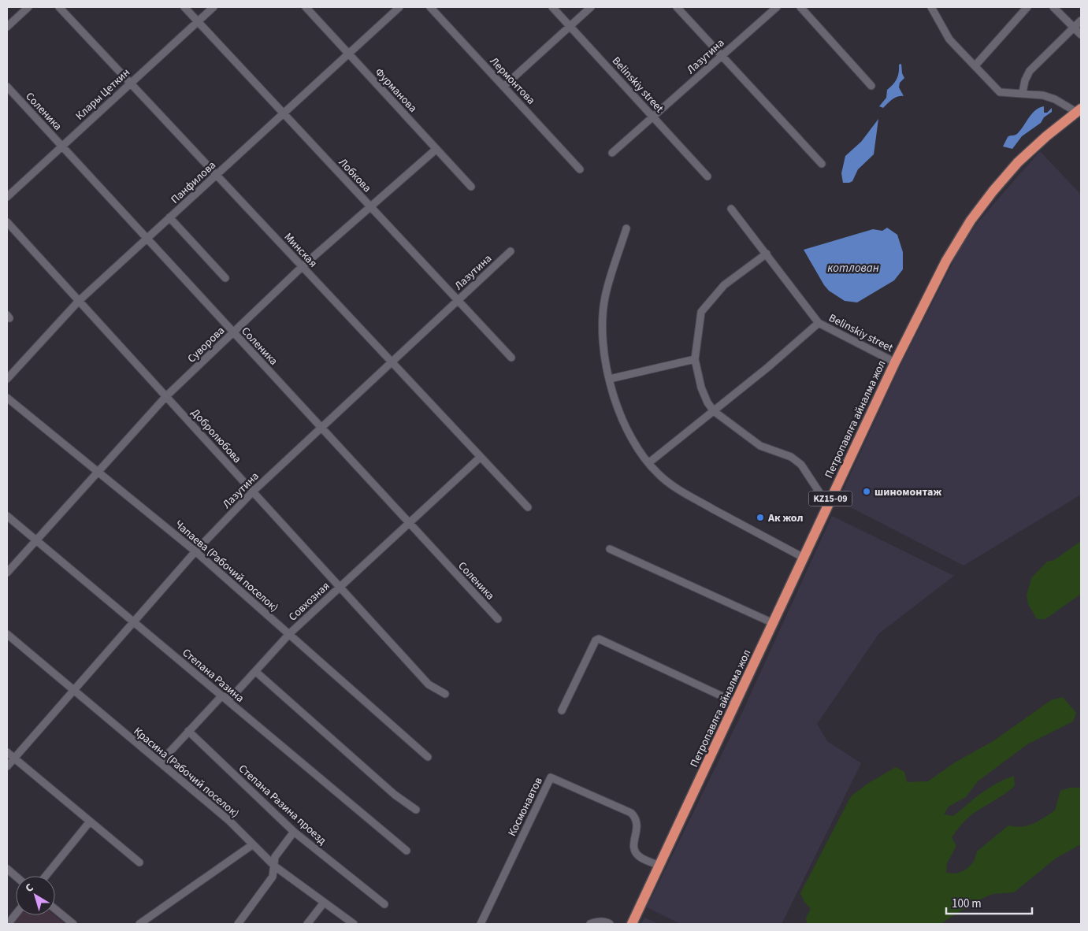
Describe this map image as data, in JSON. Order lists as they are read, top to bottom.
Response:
{
  "streets": {
    "highway": ["Петропавлға айналма жол", "KZ15-09"],
    "street": [
      "Лазутина",
      "Лермонтова",
      "Belinskiy street",
      "Фурманова",
      "Клары Цеткин",
      "Соленика",
      "Лобкова",
      "Панфилова",
      "Минская",
      "Суворова",
      "Добролюбова",
      "Чапаева (Рабочий поселок)",
      "Совхозная",
      "Степана Разина",
      "Красина (Рабочий поселок)",
      "Степана Разина проезд",
      "Космонавтов"
    ]
  },
  "crossings": [
    ["Лазутина", "Belinskiy street"],
    ["Лазутина", "Соленика"],
    ["Лазутина", "Лобкова"],
    ["Лазутина", "Минская"],
    ["Лазутина", "Добролюбова"],
    ["Лазутина", "Чапаева (Рабочий поселок)"],
    ["Лазутина", "Степана Разина"],
    ["Лазутина", "Красина (Рабочий поселок)"],
    ["Belinskiy street", "Петропавлға айналма жол"],
    ["Фурманова", "Панфилова"],
    ["Фурманова", "Суворова"],
    ["Клары Цеткин", "Соленика"],
    ["Клары Цеткин", "Лобкова"],
    ["Клары Цеткин", "Минская"],
    ["Соленика", "Панфилова"],
    ["Соленика", "Суворова"],
    ["Соленика", "Совхозная"],
    ["Лобкова", "Панфилова"],
    ["Лобкова", "Суворова"],
    ["Панфилова", "Минская"],
    ["Панфилова", "Добролюбова"],
    ["Минская", "Суворова"],
    ["Минская", "Совхозная"],
    ["Суворова", "Добролюбова"],
    ["Суворова", "Чапаева (Рабочий поселок)"],
    ["Суворова", "Степана Разина"],
    ["Петропавлға айналма жол", "Космонавтов"],
    ["Добролюбова", "Совхозная"],
    ["Чапаева (Рабочий поселок)", "Совхозная"],
    ["Совхозная", "Степана Разина"],
    ["Совхозная", "Красина (Рабочий поселок)"],
    ["Совхозная", "Степана Разина проезд"]
  ],
  "water": ["котлован"],
  "places": ["шиномонтаж", "Ак жол"],
  "scale_bar": "100 m",
  "north": "top left"
}
